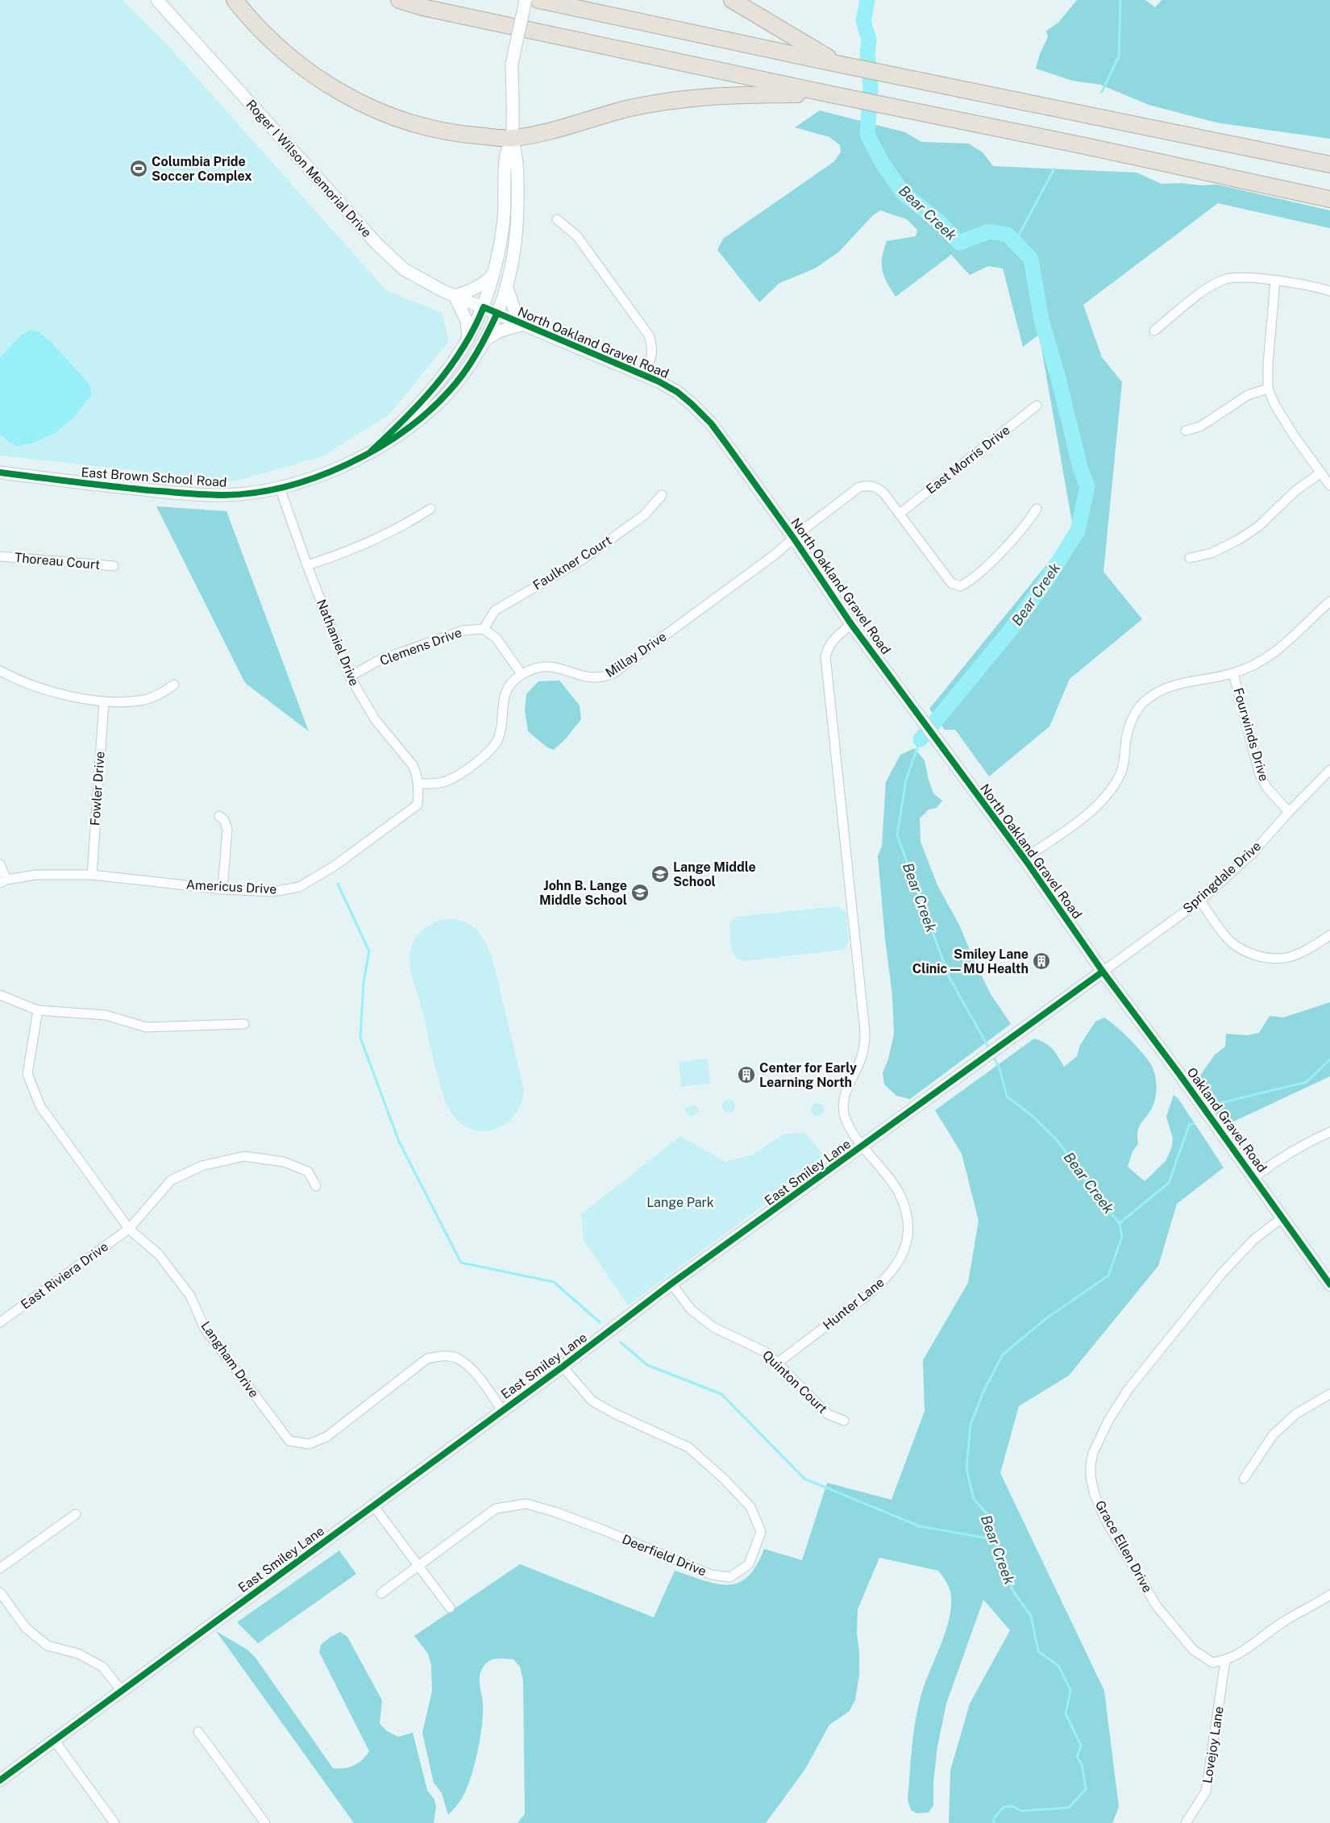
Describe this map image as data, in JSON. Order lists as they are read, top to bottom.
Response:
{
  "streets": {
    "street": [
      "Roger I Wilson Memorial Drive",
      "North Oakland Gravel Road",
      "East Morris Drive",
      "East Brown School Road",
      "Thoreau Court",
      "Faulkner Court",
      "Nathaniel Drive",
      "Clemens Drive",
      "Millay Drive",
      "Fourwinds Drive",
      "Fowler Drive",
      "Springdale Drive",
      "Americus Drive",
      "Oakland Gravel Road",
      "East Smiley Lane",
      "East Riviera Drive",
      "Hunter Lane",
      "Langham Drive",
      "Quinton Court",
      "Grace Ellen Drive",
      "Deerfield Drive",
      "Lovejoy Lane"
    ]
  },
  "crossings": [
    ["Roger I Wilson Memorial Drive", "North Oakland Gravel Road"],
    ["Roger I Wilson Memorial Drive", "East Brown School Road"],
    ["North Oakland Gravel Road", "East Brown School Road"],
    ["North Oakland Gravel Road", "Millay Drive"],
    ["North Oakland Gravel Road", "Springdale Drive"],
    ["North Oakland Gravel Road", "Oakland Gravel Road"],
    ["North Oakland Gravel Road", "East Smiley Lane"],
    ["North Oakland Gravel Road", "Hunter Lane"],
    ["East Morris Drive", "Millay Drive"],
    ["East Brown School Road", "Nathaniel Drive"],
    ["Faulkner Court", "Clemens Drive"],
    ["Nathaniel Drive", "Clemens Drive"],
    ["Nathaniel Drive", "Millay Drive"],
    ["Nathaniel Drive", "Americus Drive"],
    ["Millay Drive", "Americus Drive"],
    ["Fourwinds Drive", "Springdale Drive"],
    ["Fowler Drive", "Americus Drive"],
    ["Springdale Drive", "Oakland Gravel Road"],
    ["Springdale Drive", "East Smiley Lane"],
    ["Oakland Gravel Road", "East Smiley Lane"],
    ["Oakland Gravel Road", "Grace Ellen Drive"],
    ["East Smiley Lane", "Hunter Lane"],
    ["East Smiley Lane", "Langham Drive"],
    ["East Smiley Lane", "Quinton Court"],
    ["East Smiley Lane", "Deerfield Drive"],
    ["East Riviera Drive", "Langham Drive"],
    ["Hunter Lane", "Quinton Court"],
    ["Grace Ellen Drive", "Lovejoy Lane"]
  ],
  "water": ["Bear Creek"],
  "parks": ["Lange Park"],
  "places": {
    "sports": ["Columbia Pride Soccer Complex"],
    "school or university": ["Lange Middle School", "John B. Lange Middle School"],
    "building": ["Smiley Lane Clinic — MU Health", "Center for Early Learning North"]
  }
}
